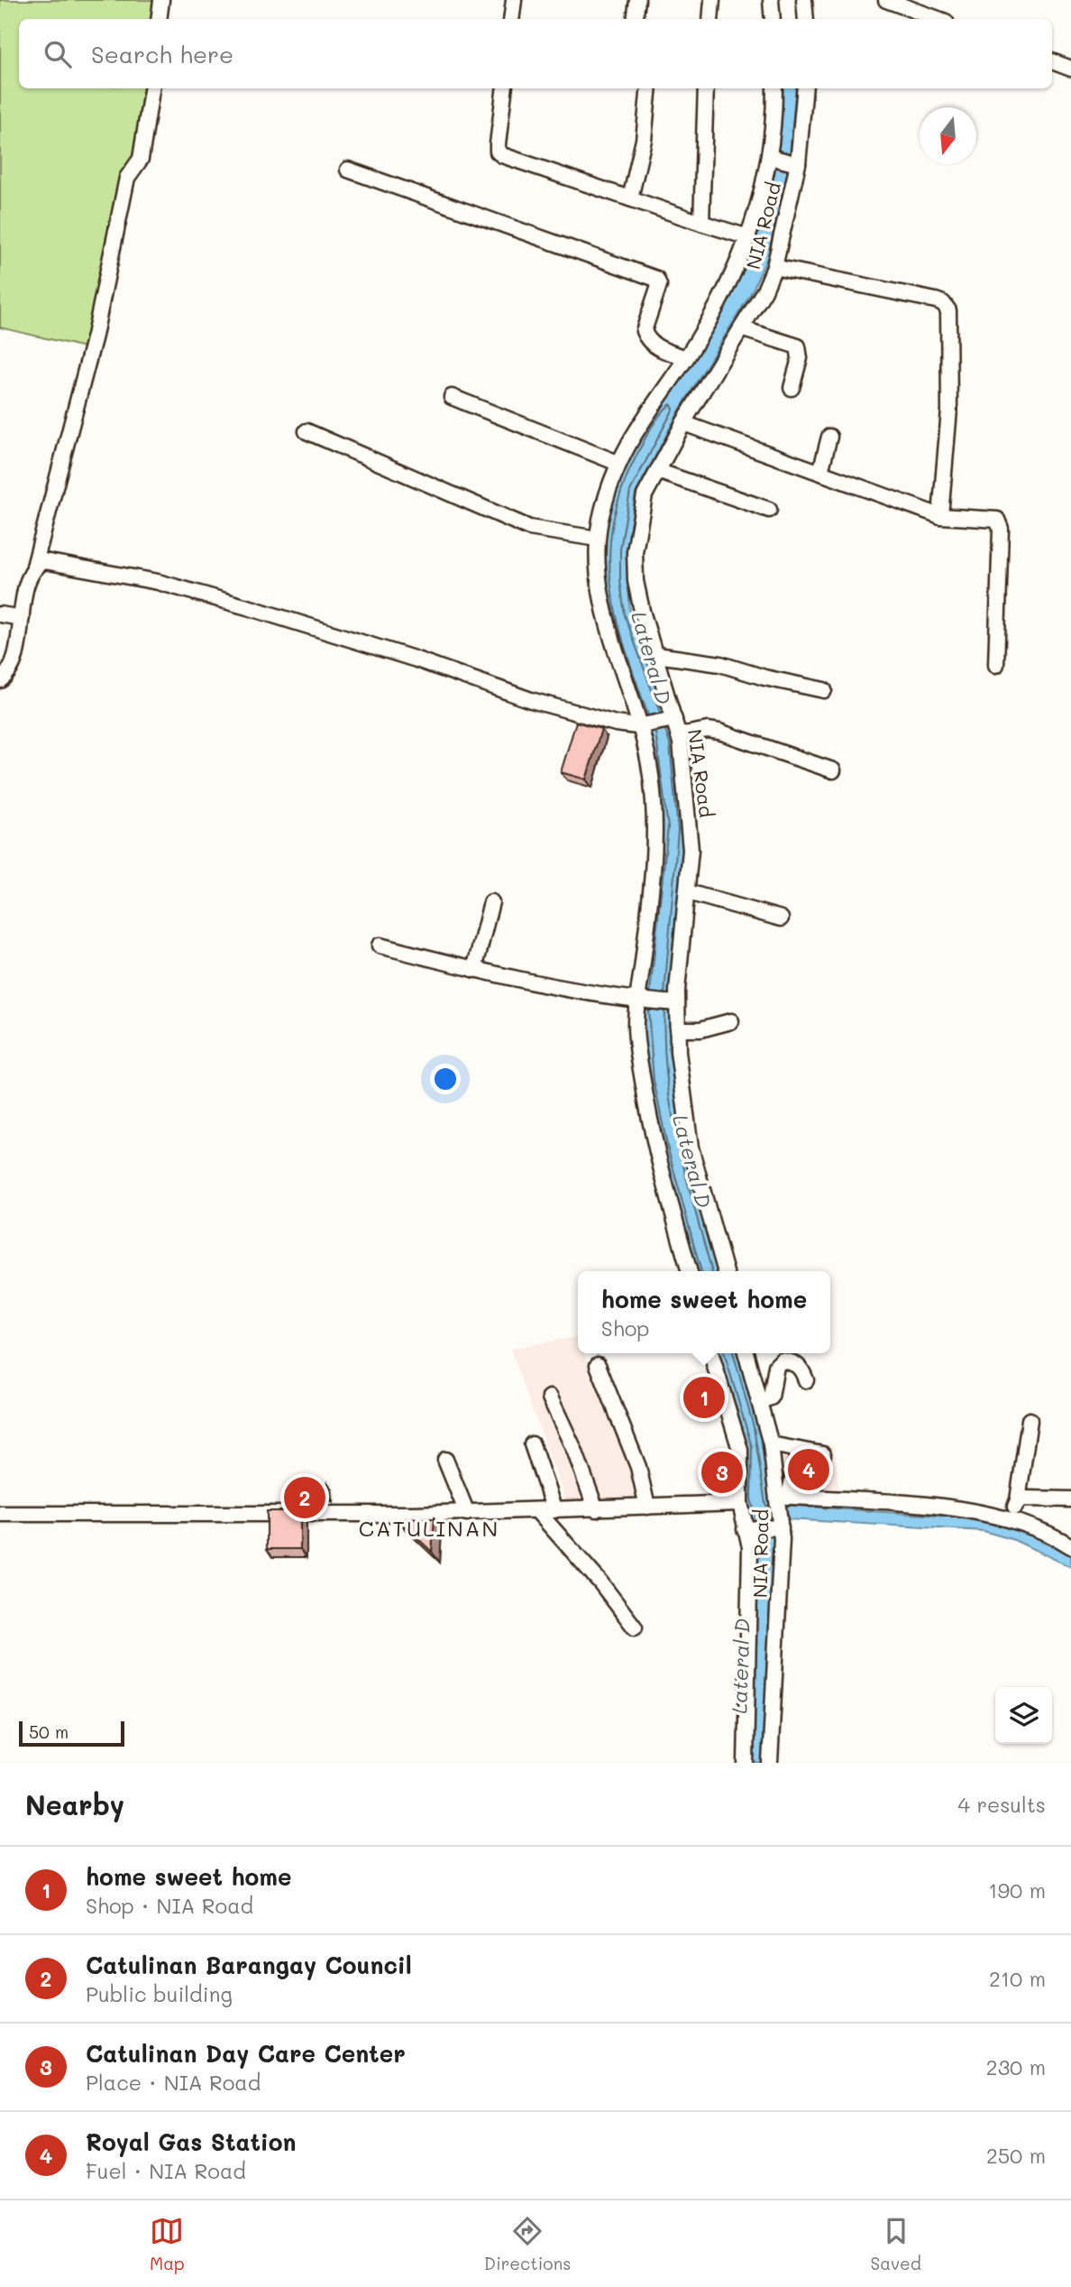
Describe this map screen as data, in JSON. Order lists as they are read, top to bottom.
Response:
{
  "streets": {
    "street": ["NIA Road"]
  },
  "districts": ["CATULINAN"],
  "water": ["Lateral D"],
  "scale_bar": "50 m",
  "north": "bottom",
  "page": {
    "search": "Search here",
    "popup": ["home sweet home", "Shop"],
    "pins": [
      "1",
      "4",
      "3",
      "2"
    ],
    "scale": "50 m",
    "heading": ["Nearby", "4 results"],
    "list": [
      {
        "mark": "1",
        "name": "home sweet home",
        "note": "Shop · NIA Road",
        "value": "190 m"
      },
      {
        "mark": "2",
        "name": "Catulinan Barangay Council",
        "note": "Public building",
        "value": "210 m"
      },
      {
        "mark": "3",
        "name": "Catulinan Day Care Center",
        "note": "Place · NIA Road",
        "value": "230 m"
      },
      {
        "mark": "4",
        "name": "Royal Gas Station",
        "note": "Fuel · NIA Road",
        "value": "250 m"
      }
    ],
    "nav": ["Map", "Directions", "Saved"]
  }
}
